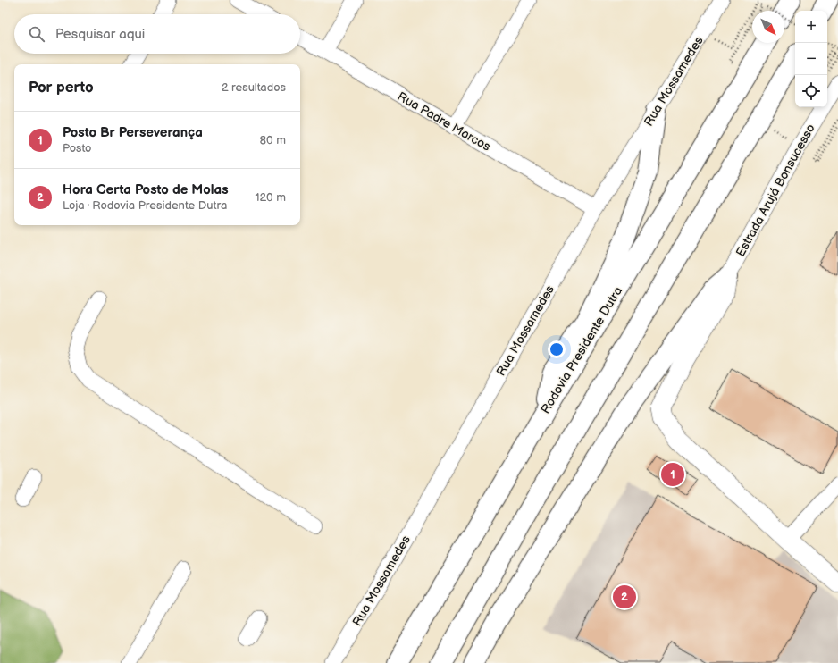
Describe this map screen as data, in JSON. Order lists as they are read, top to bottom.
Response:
{
  "streets": {
    "highway": ["Rodovia Presidente Dutra"],
    "street": ["Rua Mossamedes", "Rua Padre Marcos", "Estrada Arujá Bonsucesso"]
  },
  "crossings": [
    ["Rua Mossamedes", "Rua Padre Marcos"]
  ],
  "north": "bottom right",
  "page": {
    "map_buttons": ["+", "−"],
    "search": "Pesquisar aqui",
    "heading": ["Por perto", "2 resultados"],
    "list": [
      {
        "mark": "1",
        "name": "Posto Br Perseverança",
        "note": "Posto",
        "value": "80 m"
      },
      {
        "mark": "2",
        "name": "Hora Certa Posto de Molas",
        "note": "Loja · Rodovia Presidente Dutra",
        "value": "120 m"
      }
    ],
    "pins": ["1", "2"]
  }
}
